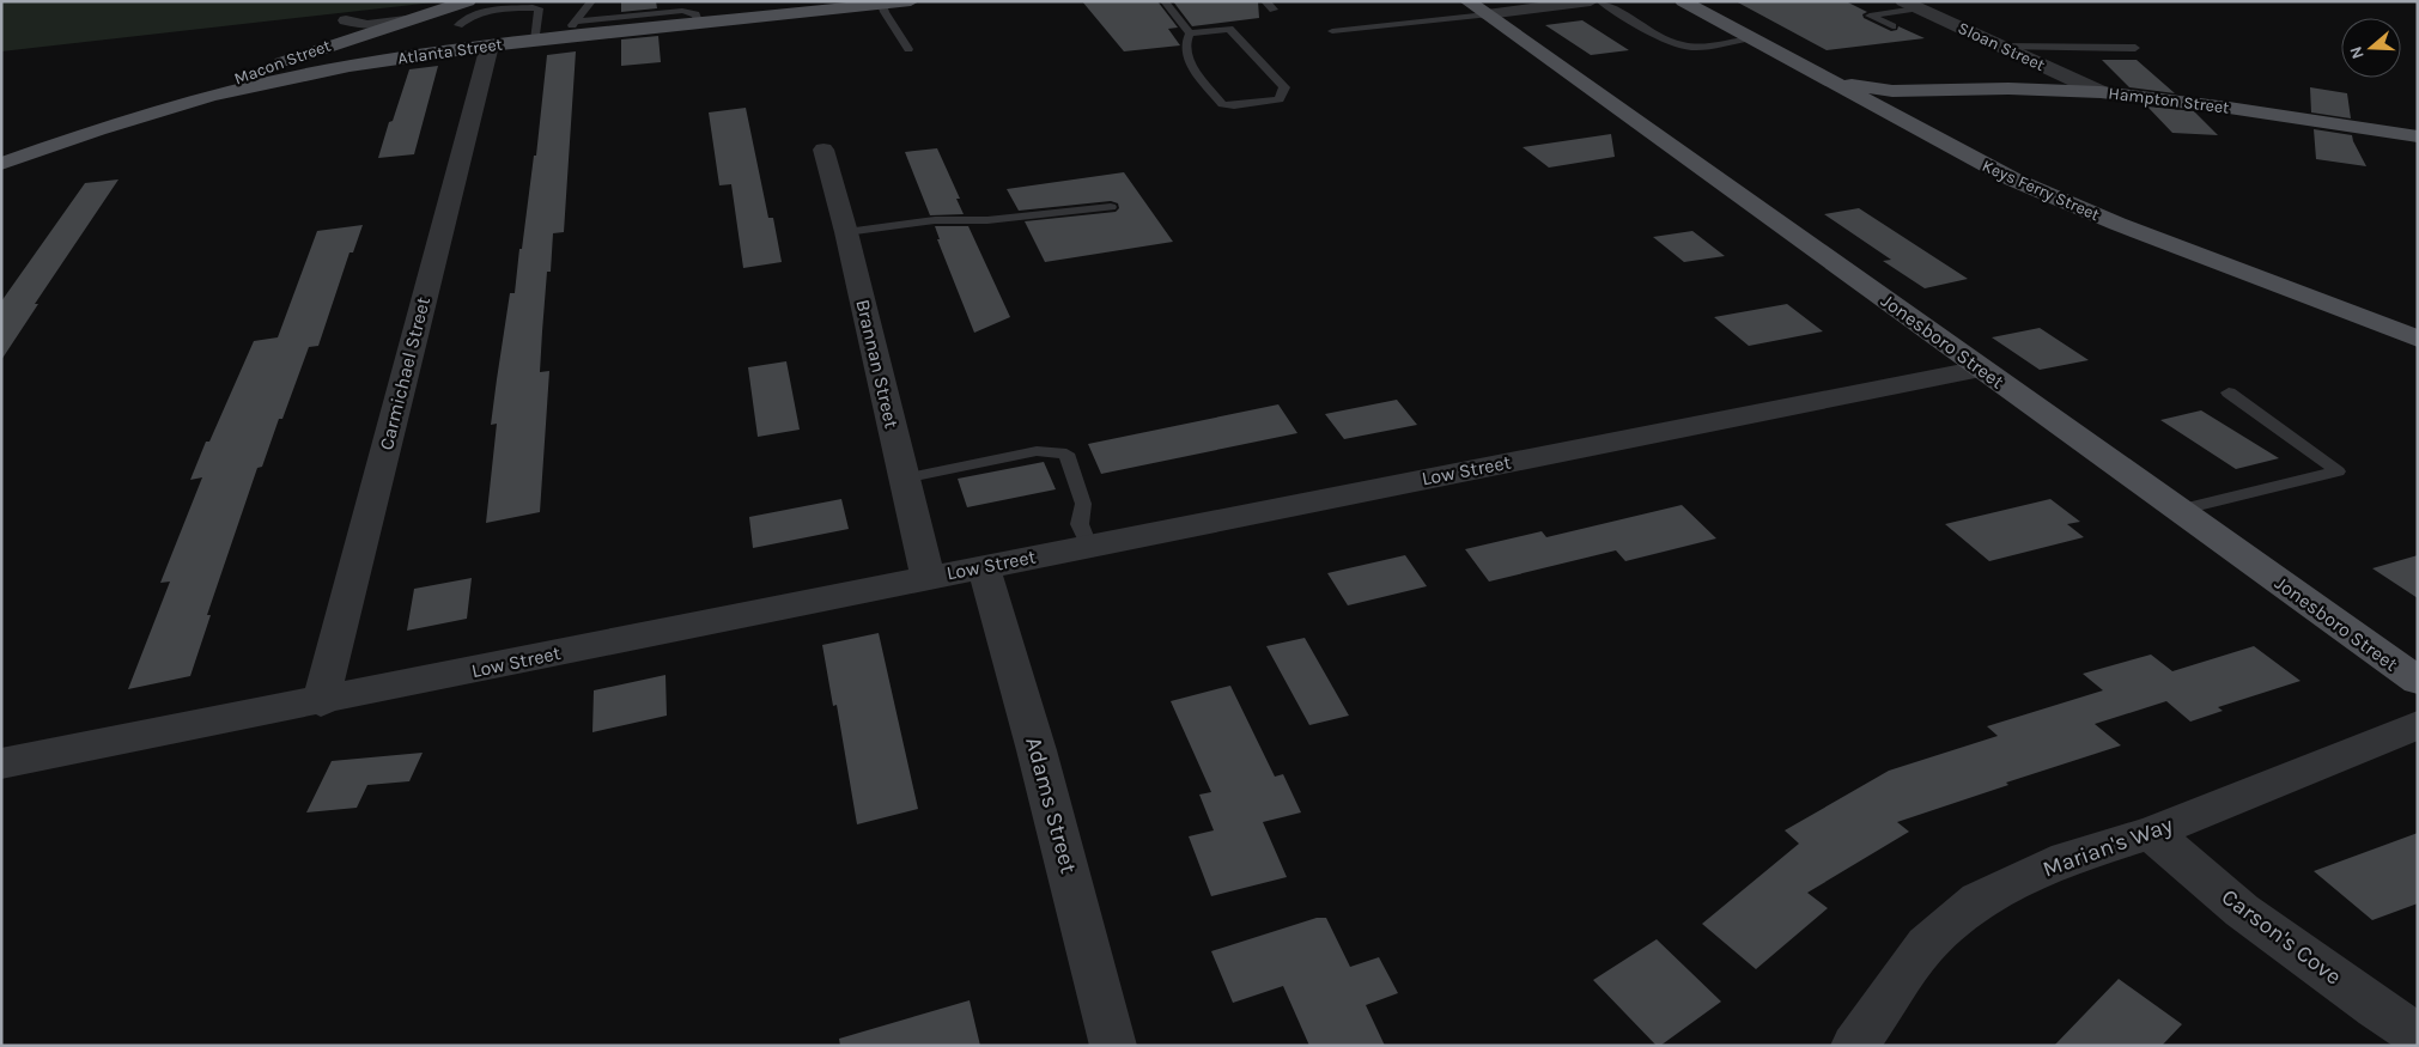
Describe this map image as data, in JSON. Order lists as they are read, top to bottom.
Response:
{
  "streets": {
    "main road": [
      "Atlanta Street",
      "Macon Street",
      "Hampton Street",
      "Keys Ferry Street",
      "Jonesboro Street"
    ],
    "street": [
      "Sloan Street",
      "Brannan Street",
      "Carmichael Street",
      "Low Street",
      "Adams Street",
      "Marian's Way",
      "Carson's Cove"
    ]
  },
  "crossings": [
    ["Sloan Street", "Hampton Street"],
    ["Atlanta Street", "Macon Street"],
    ["Atlanta Street", "Carmichael Street"],
    ["Hampton Street", "Keys Ferry Street"],
    ["Jonesboro Street", "Low Street"],
    ["Brannan Street", "Low Street"],
    ["Carmichael Street", "Low Street"],
    ["Low Street", "Adams Street"],
    ["Marian's Way", "Carson's Cove"]
  ],
  "north": "left"
}
